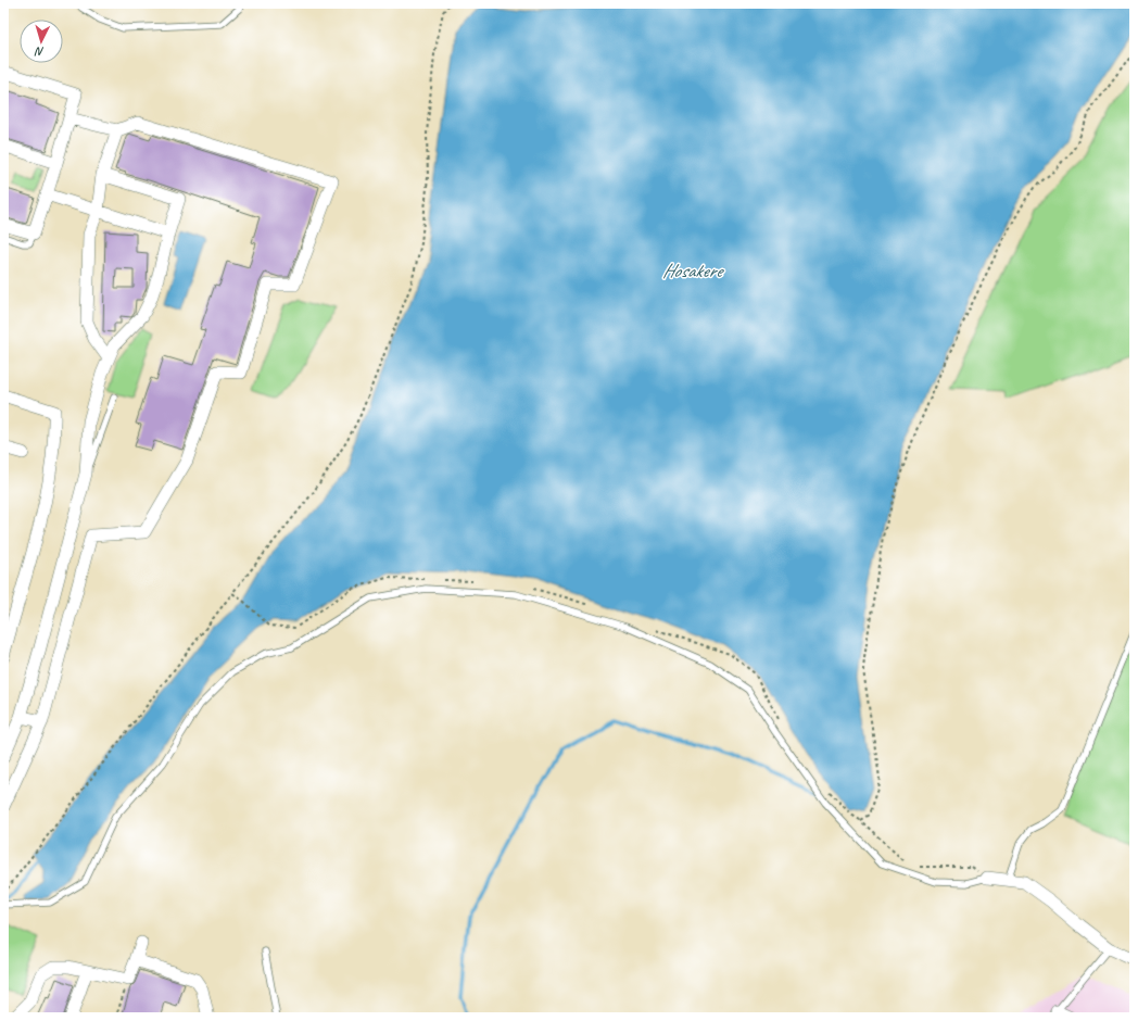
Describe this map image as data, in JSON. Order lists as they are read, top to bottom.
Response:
{
  "water": ["Hosakere"],
  "north": "bottom"
}
